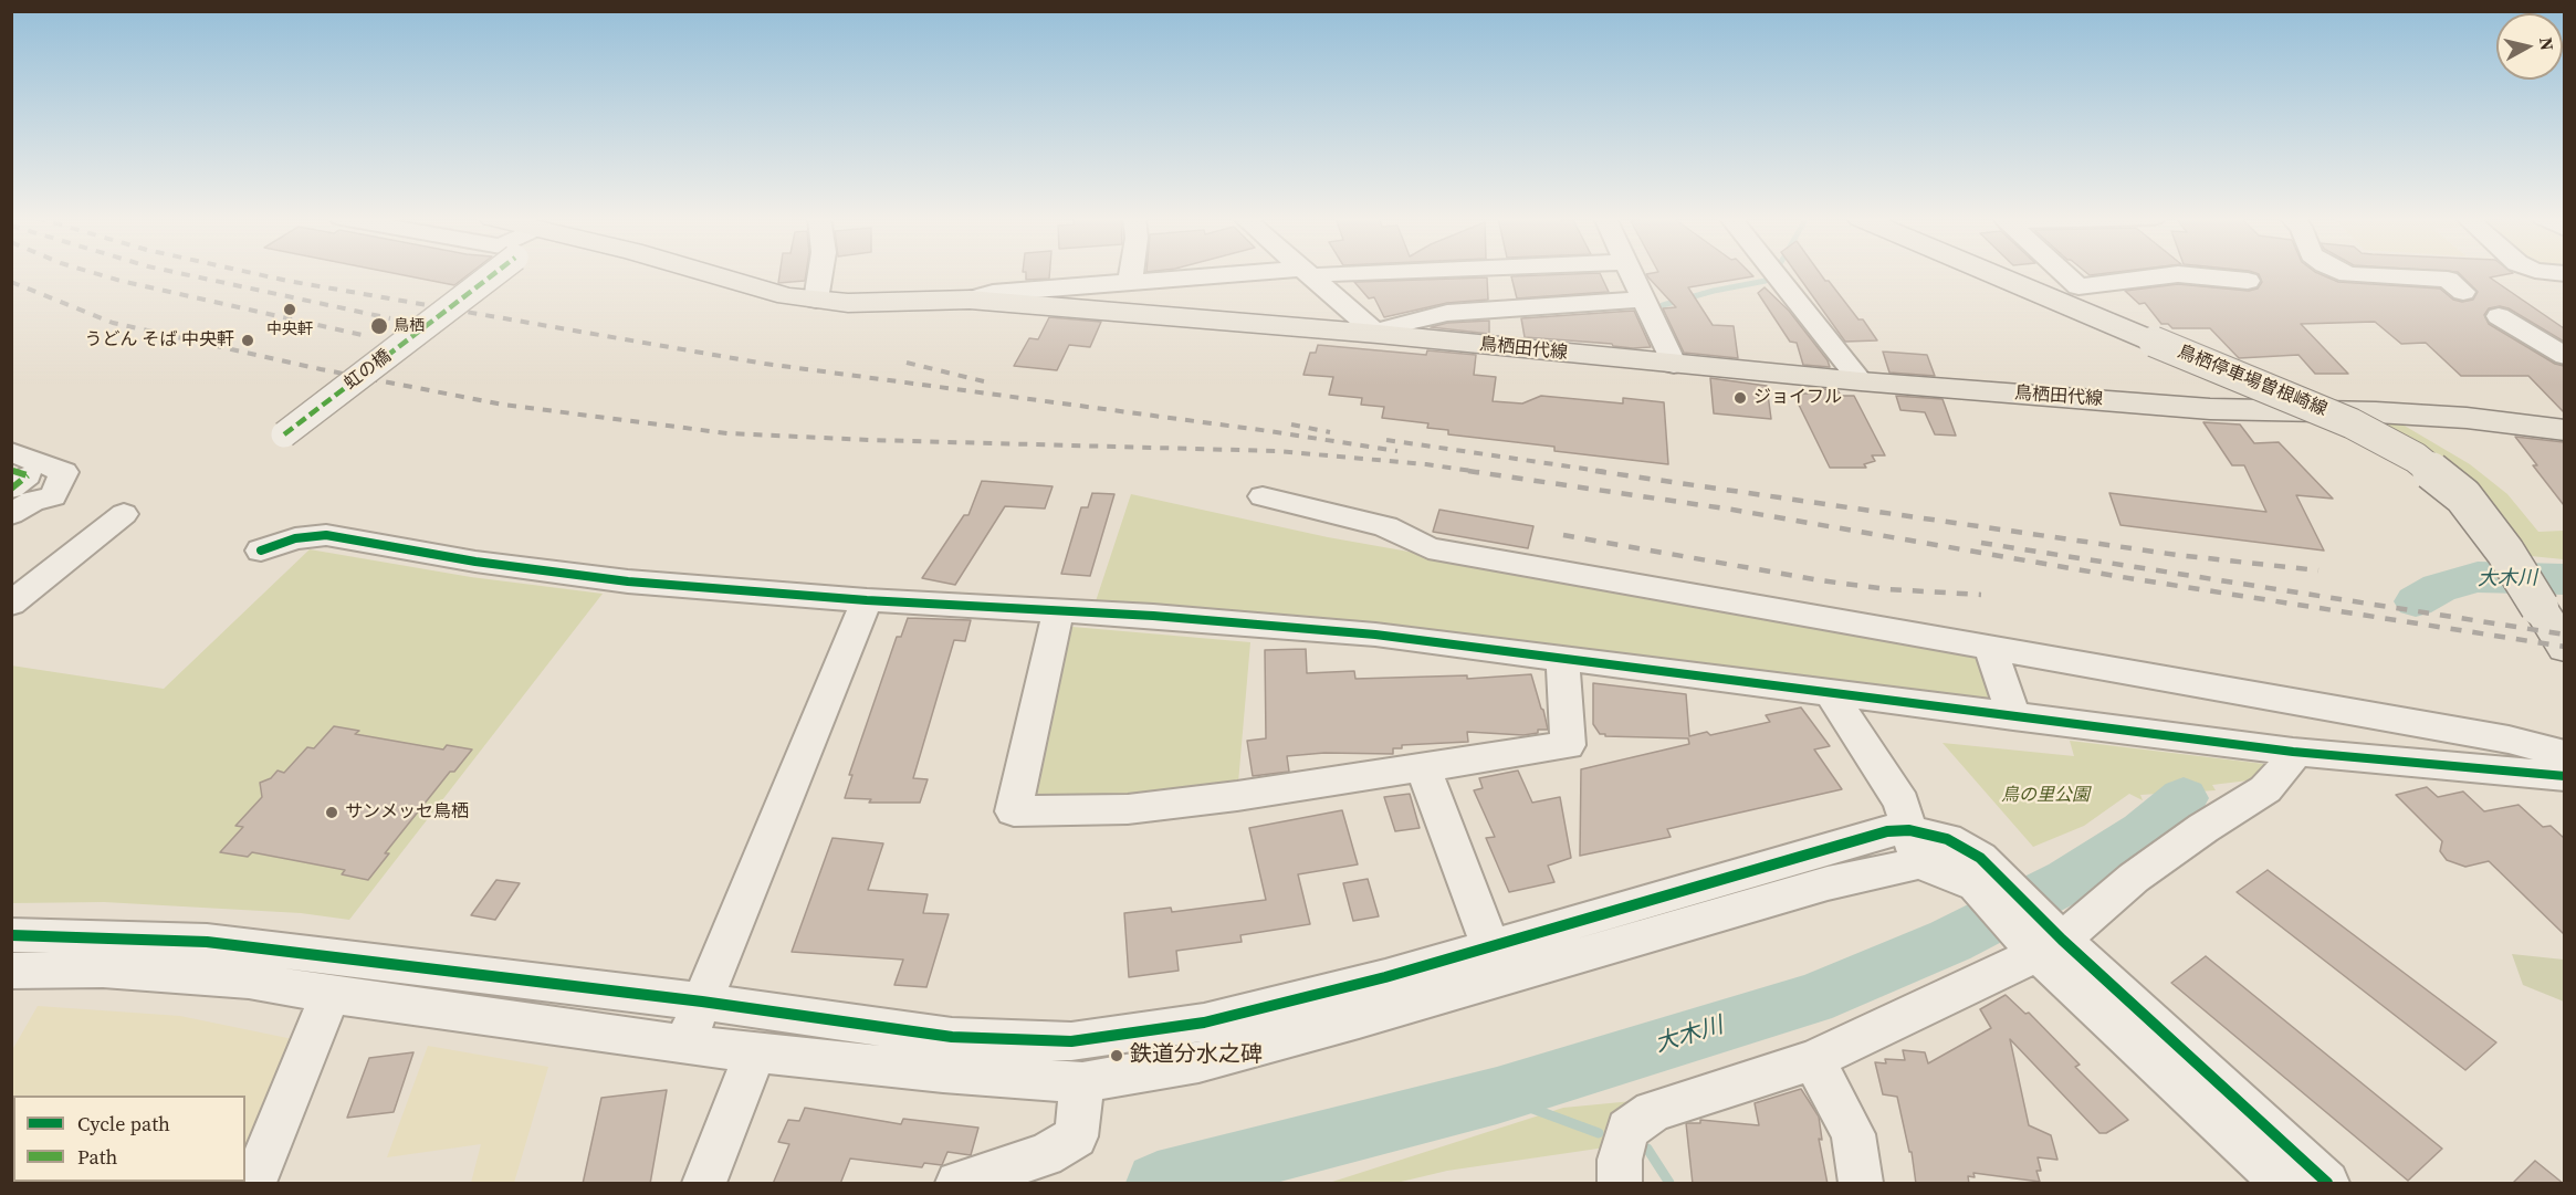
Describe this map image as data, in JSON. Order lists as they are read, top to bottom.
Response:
{
  "streets": {
    "main road": ["鳥栖田代線", "鳥栖停車場曽根崎線"],
    "street": ["虹の橋"]
  },
  "water": ["大木川"],
  "parks": ["鳥の里公園"],
  "places": [
    "中央軒",
    "鳥栖",
    "うどん そば 中央軒",
    "ジョイフル",
    "サンメッセ鳥栖",
    "鉄道分水之碑"
  ],
  "legend": ["Cycle path", "Path"],
  "north": "right"
}
